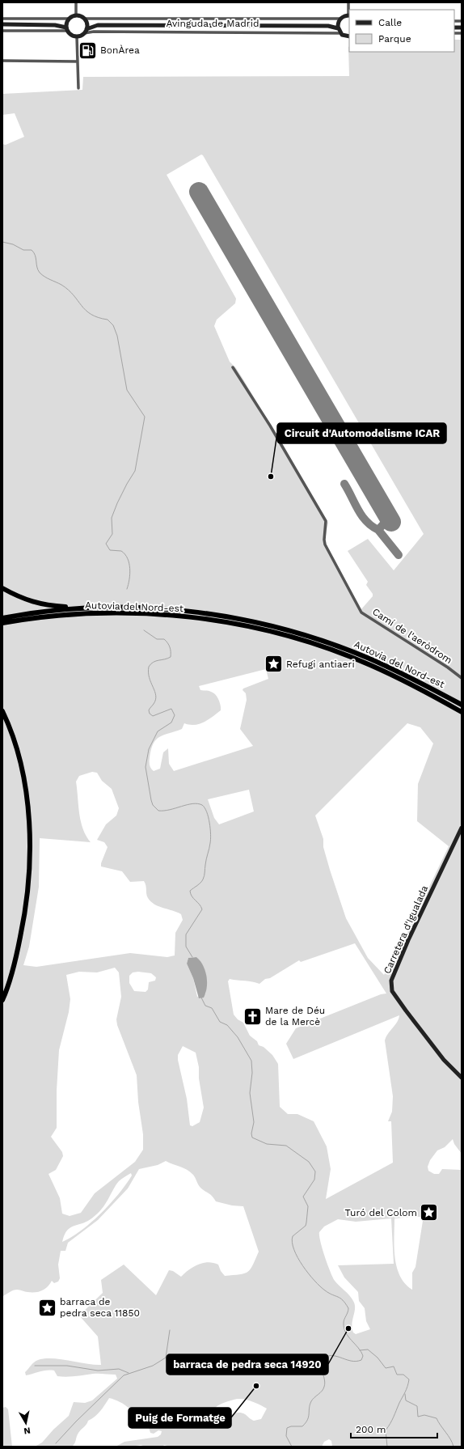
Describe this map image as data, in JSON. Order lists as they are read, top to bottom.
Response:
{
  "streets": {
    "highway": ["Autovia del Nord-est"],
    "street": ["Avinguda de Madrid", "Camí de l'aeròdrom", "Carretera d'Igualada"]
  },
  "places": {
    "fuel station": ["BonÀrea"],
    "other": ["Circuit d'Automodelisme ICAR", "barraca de pedra seca 14920", "Puig de Formatge"],
    "place": ["Refugi antiaeri", "Turó del Colom", "barraca de pedra seca 11850"],
    "church": ["Mare de Déu de la Mercè"]
  },
  "legend": ["Calle", "Parque"],
  "scale_bar": "200 m",
  "north": "bottom"
}
